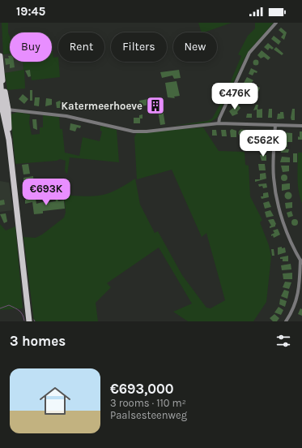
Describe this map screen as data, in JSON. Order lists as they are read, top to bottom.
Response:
{
  "places": {
    "building": ["Katermeerhoeve"]
  },
  "page": {
    "status": "19:45",
    "chip": [
      "Buy",
      "Rent",
      "Filters",
      "New"
    ],
    "price": ["€476K", "€562K", "€693K"],
    "heading": "3 homes",
    "list": [
      {
        "name": "€693,000",
        "note": "3 rooms · 110 m² · Paalsesteenweg"
      }
    ]
  }
}
